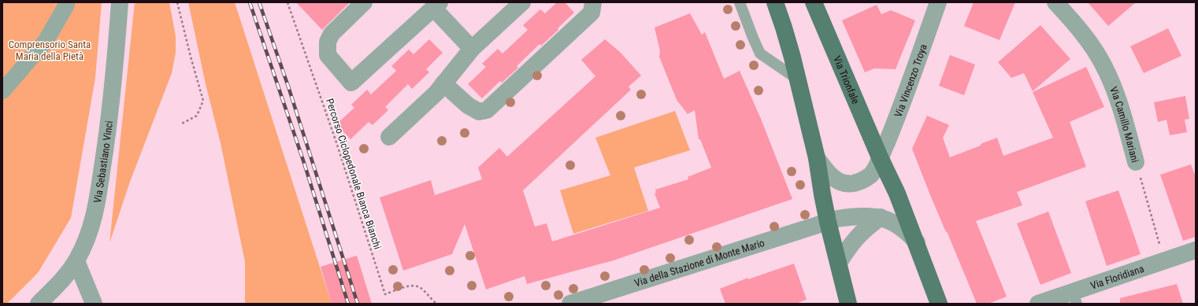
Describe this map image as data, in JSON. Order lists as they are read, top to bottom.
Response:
{
  "streets": {
    "main road": ["Via Trionfale"],
    "street": [
      "Via Vincenzo Troya",
      "Via Camillo Mariani",
      "Via Sebastiano Vinci",
      "Via della Stazione di Monte Mario",
      "Via Floridiana"
    ],
    "path": ["Percorso Ciclopedonale Bianca Bianchi"]
  },
  "crossings": [
    ["Via Trionfale", "Via Vincenzo Troya"],
    ["Via Trionfale", "Via della Stazione di Monte Mario"],
    ["Via Camillo Mariani", "Via Floridiana"]
  ],
  "parks": ["Comprensorio Santa Maria della Pietà"]
}
